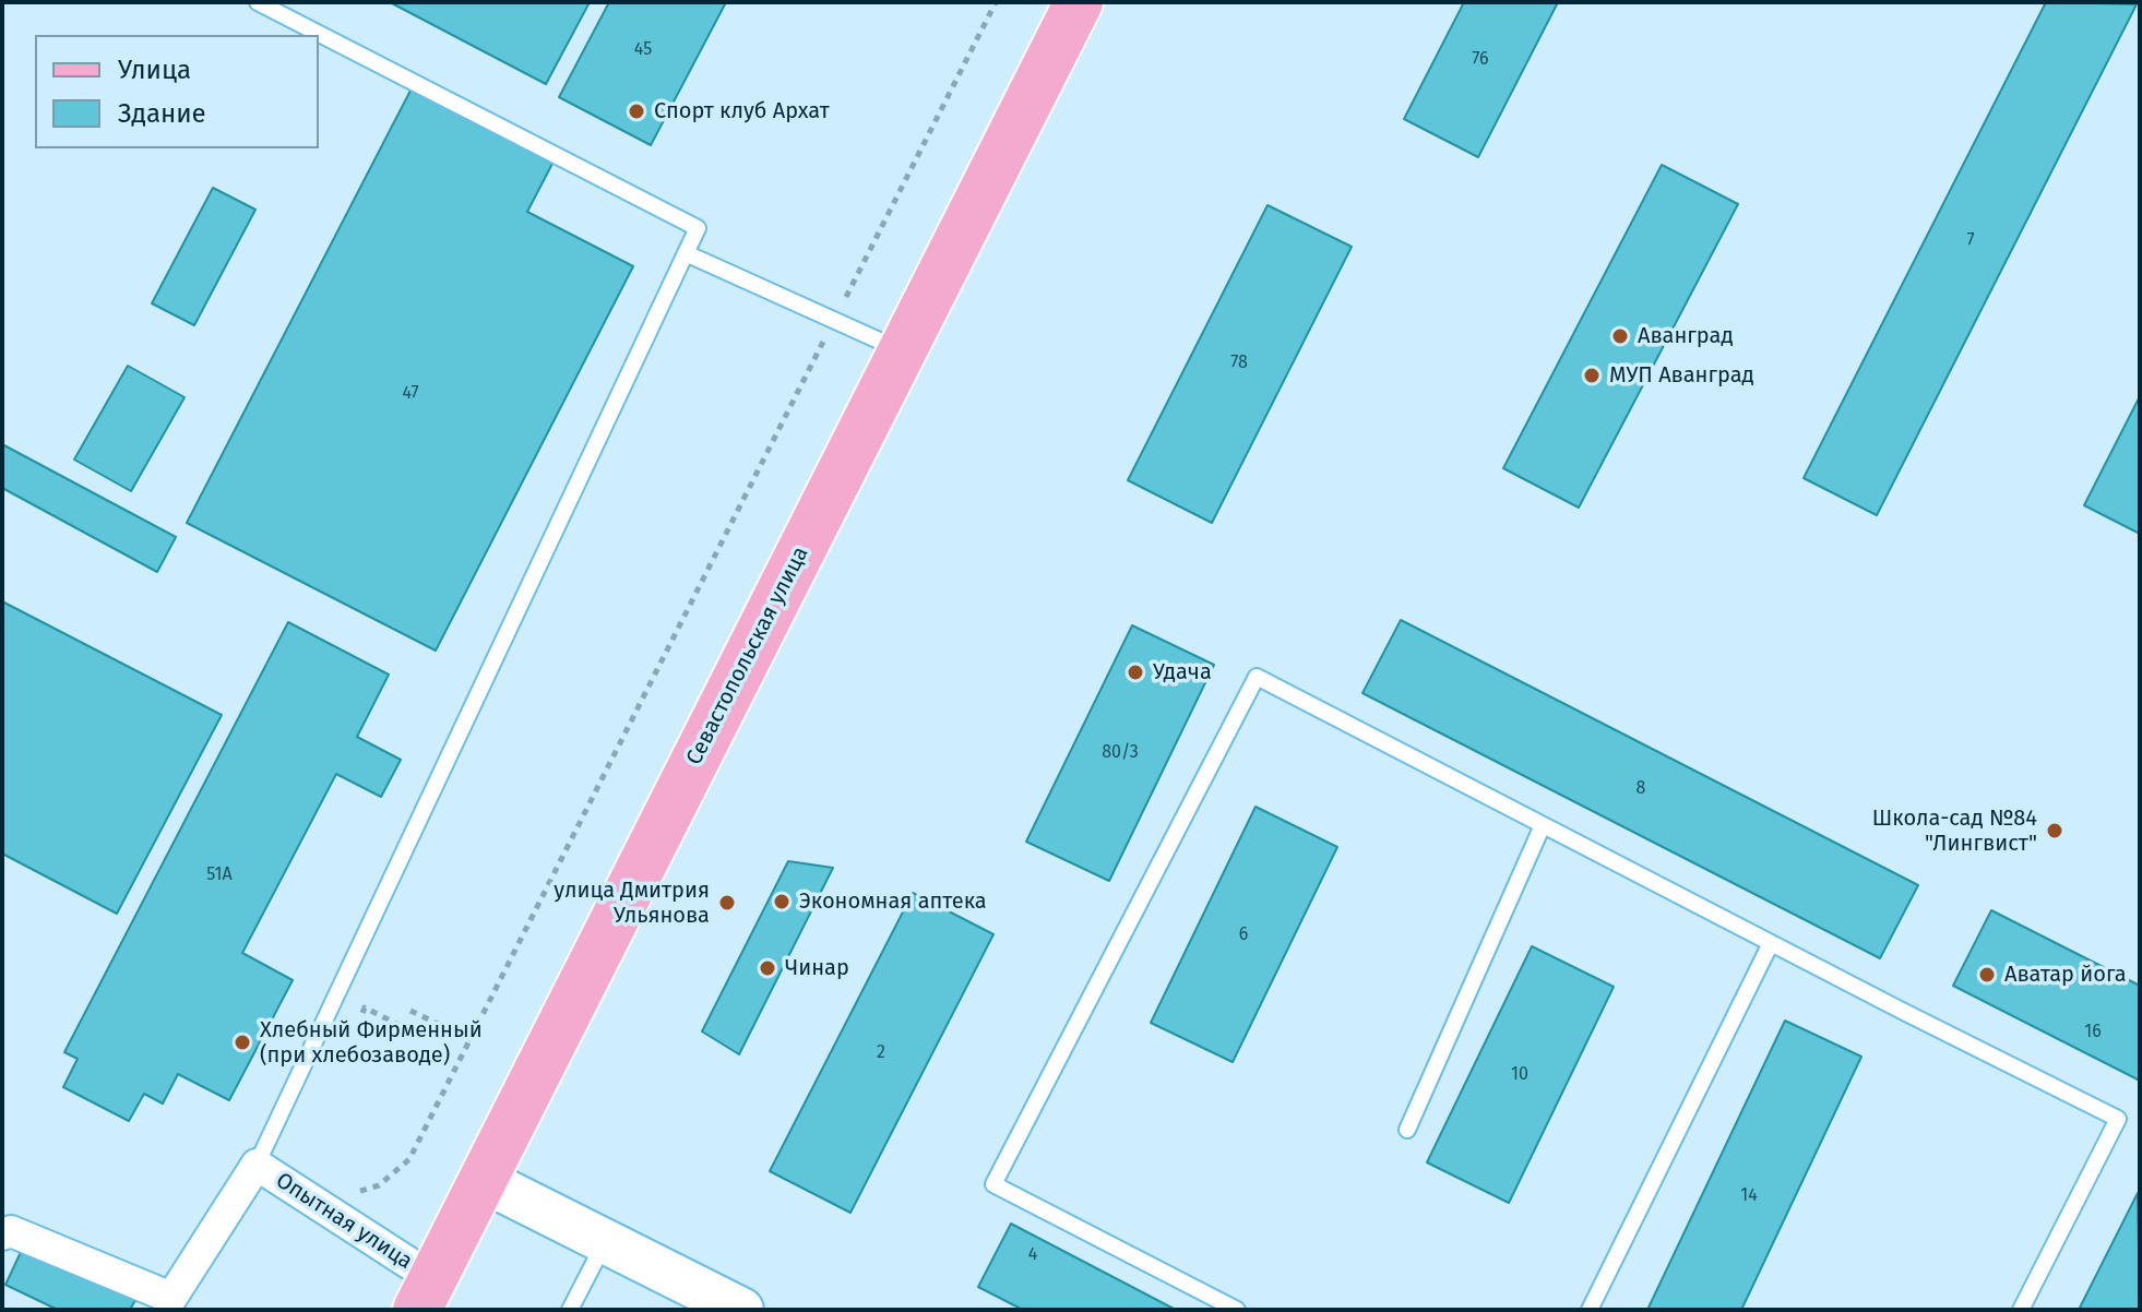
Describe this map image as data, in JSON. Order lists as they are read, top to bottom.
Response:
{
  "streets": {
    "main road": ["Севастопольская улица"],
    "street": ["Опытная улица"]
  },
  "crossings": [
    ["Севастопольская улица", "Опытная улица"]
  ],
  "places": [
    "Спорт клуб Архат",
    "Аванград",
    "МУП Аванград",
    "Удача",
    "Школа-сад №84 \"Лингвист\"",
    "Экономная аптека",
    "улица Дмитрия Ульянова",
    "Чинар",
    "Аватар йога",
    "Хлебный Фирменный (при хлебозаводе)"
  ],
  "house_numbers": [
    "45",
    "76",
    "7",
    "78",
    "47",
    "80/3",
    "8",
    "51А",
    "6",
    "16",
    "2",
    "10",
    "14",
    "4"
  ],
  "legend": ["Улица", "Здание"]
}
